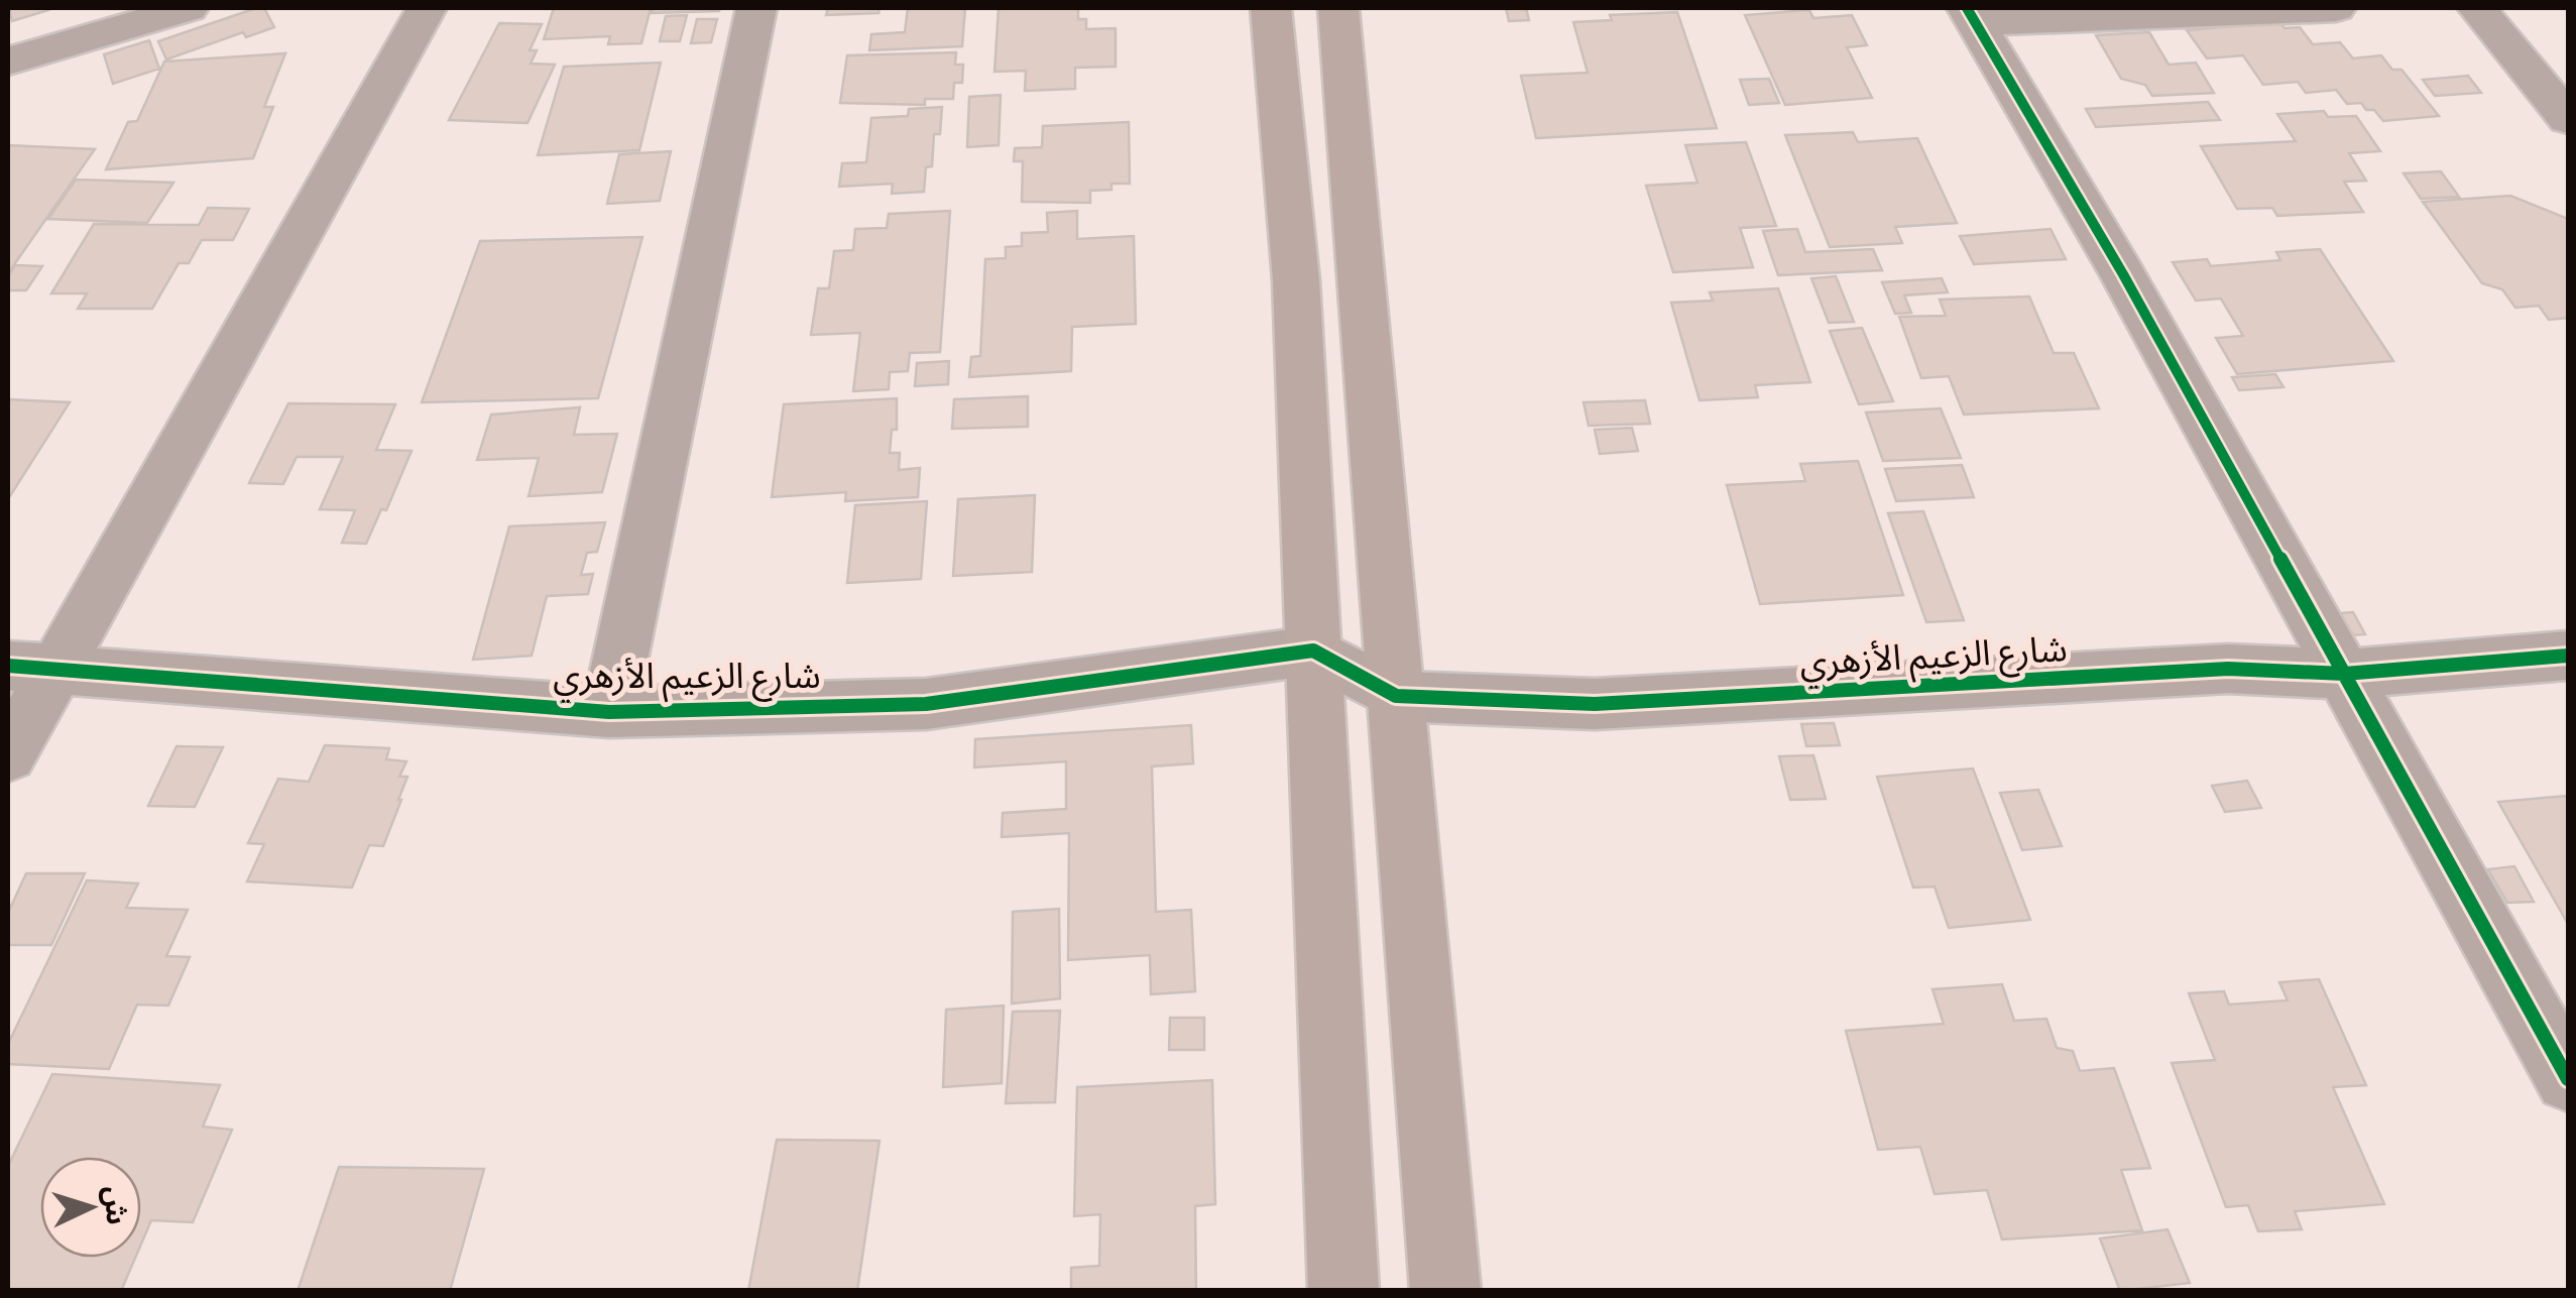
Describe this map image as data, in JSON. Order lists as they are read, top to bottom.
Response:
{
  "streets": {
    "street": ["شارع الزعيم الأزهري"]
  },
  "north": "right"
}
